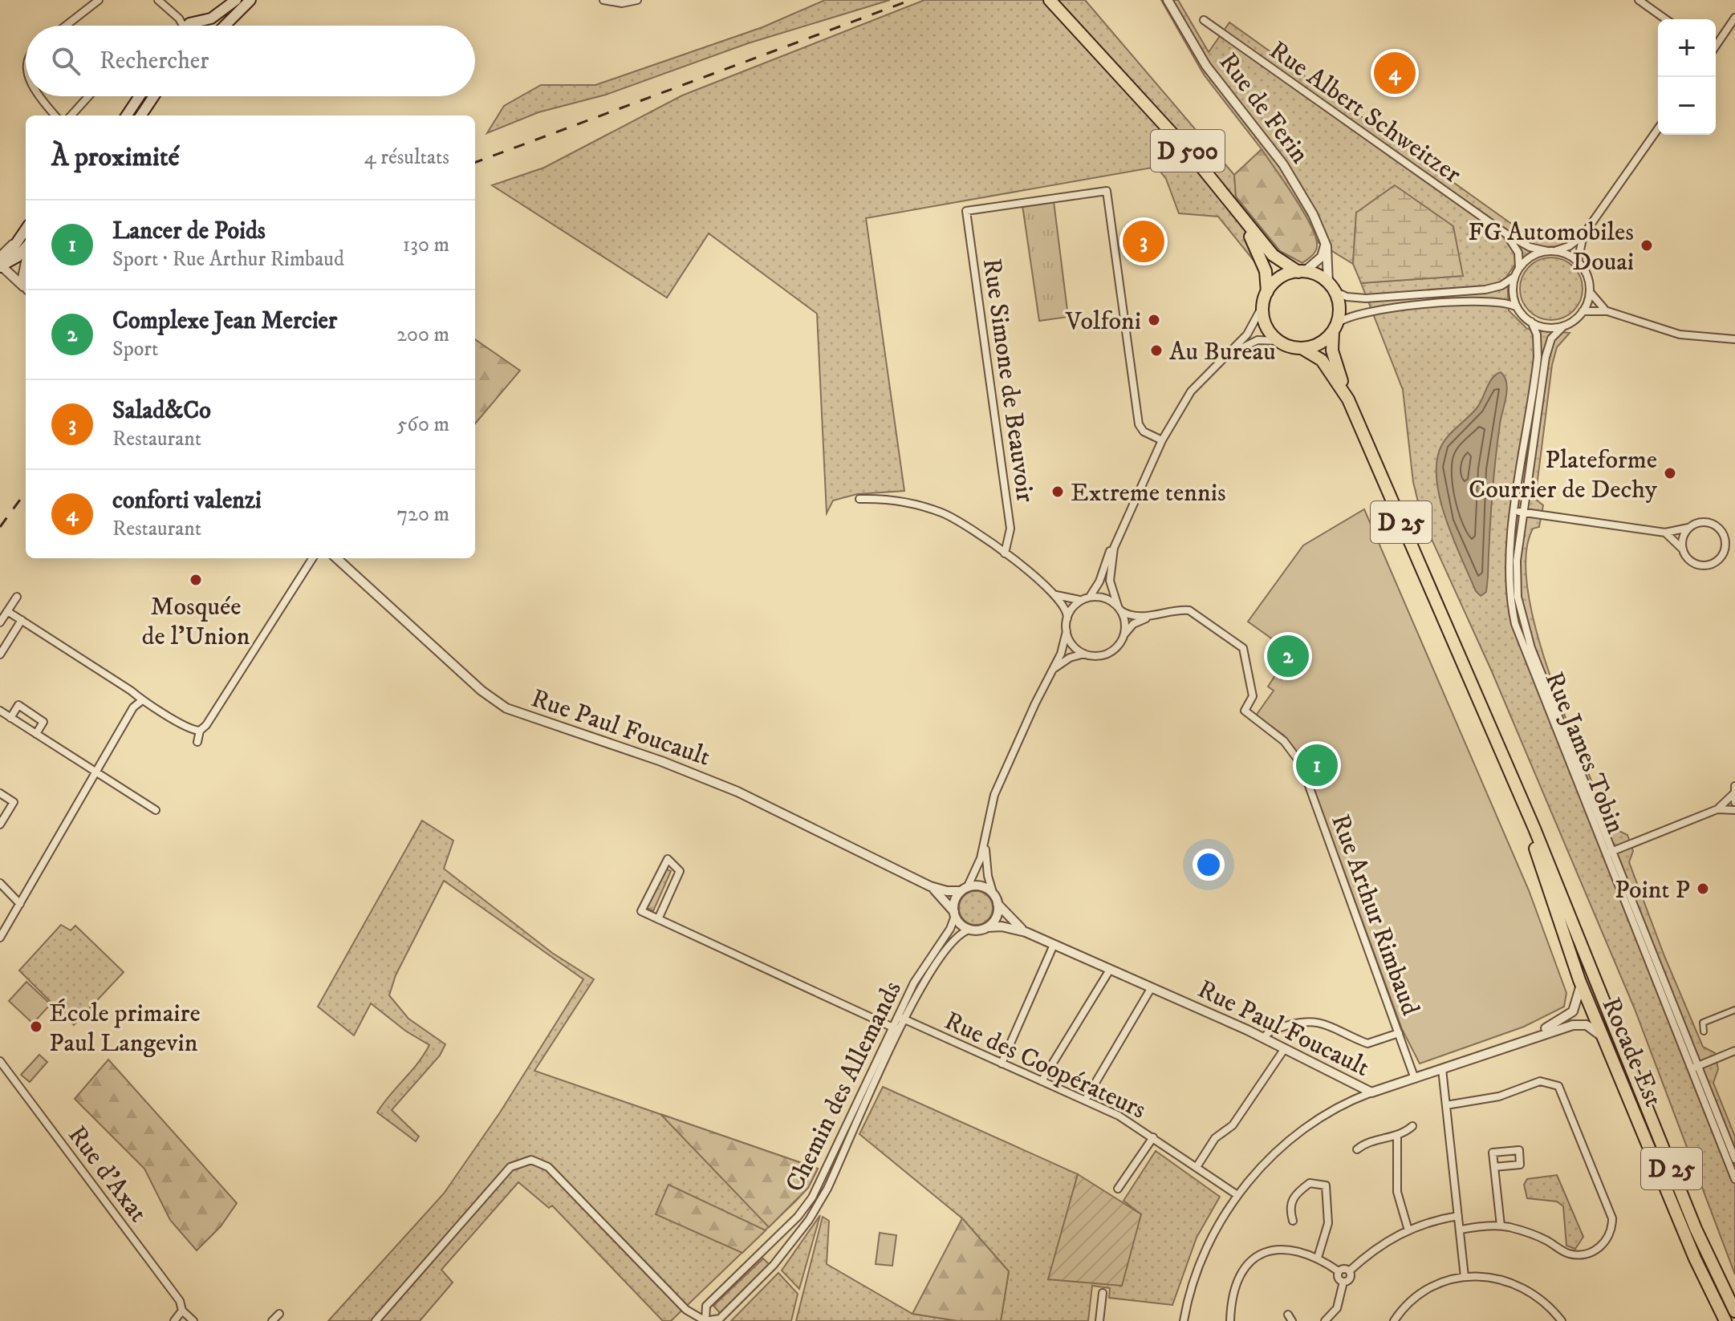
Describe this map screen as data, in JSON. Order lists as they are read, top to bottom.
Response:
{
  "streets": {
    "main road": ["D 500", "D 25", "Rocade Est"],
    "street": [
      "Rue de Ferin",
      "Rue Albert Schweitzer",
      "Rue Simone de Beauvoir",
      "Rue Paul Foucault",
      "Rue James Tobin",
      "Rue Arthur Rimbaud",
      "Rue des Coopérateurs",
      "Chemin des Allemands",
      "Rue d'Axat"
    ]
  },
  "crossings": [
    ["Rue de Ferin", "D 500"],
    ["Rue de Ferin", "Rocade Est"],
    ["Rue Albert Schweitzer", "Rue James Tobin"],
    ["D 500", "Rocade Est"],
    ["Rue Paul Foucault", "Rue Arthur Rimbaud"],
    ["Rue Paul Foucault", "Rocade Est"],
    ["Rue Paul Foucault", "Chemin des Allemands"],
    ["Rue des Coopérateurs", "Chemin des Allemands"]
  ],
  "places": [
    "FG Automobiles Douai",
    "Volfoni",
    "Au Bureau",
    "Plateforme Courrier de Dechy",
    "Extreme tennis",
    "Mosquée de l'Union",
    "Point P",
    "École primaire Paul Langevin"
  ],
  "page": {
    "map_buttons": ["+", "−"],
    "search": "Rechercher",
    "pins": [
      "4",
      "3",
      "2",
      "1"
    ],
    "heading": ["À proximité", "4 résultats"],
    "list": [
      {
        "mark": "1",
        "name": "Lancer de Poids",
        "note": "Sport · Rue Arthur Rimbaud",
        "value": "130 m"
      },
      {
        "mark": "2",
        "name": "Complexe Jean Mercier",
        "note": "Sport",
        "value": "200 m"
      },
      {
        "mark": "3",
        "name": "Salad&Co",
        "note": "Restaurant",
        "value": "560 m"
      },
      {
        "mark": "4",
        "name": "conforti valenzi",
        "note": "Restaurant",
        "value": "720 m"
      }
    ]
  }
}
